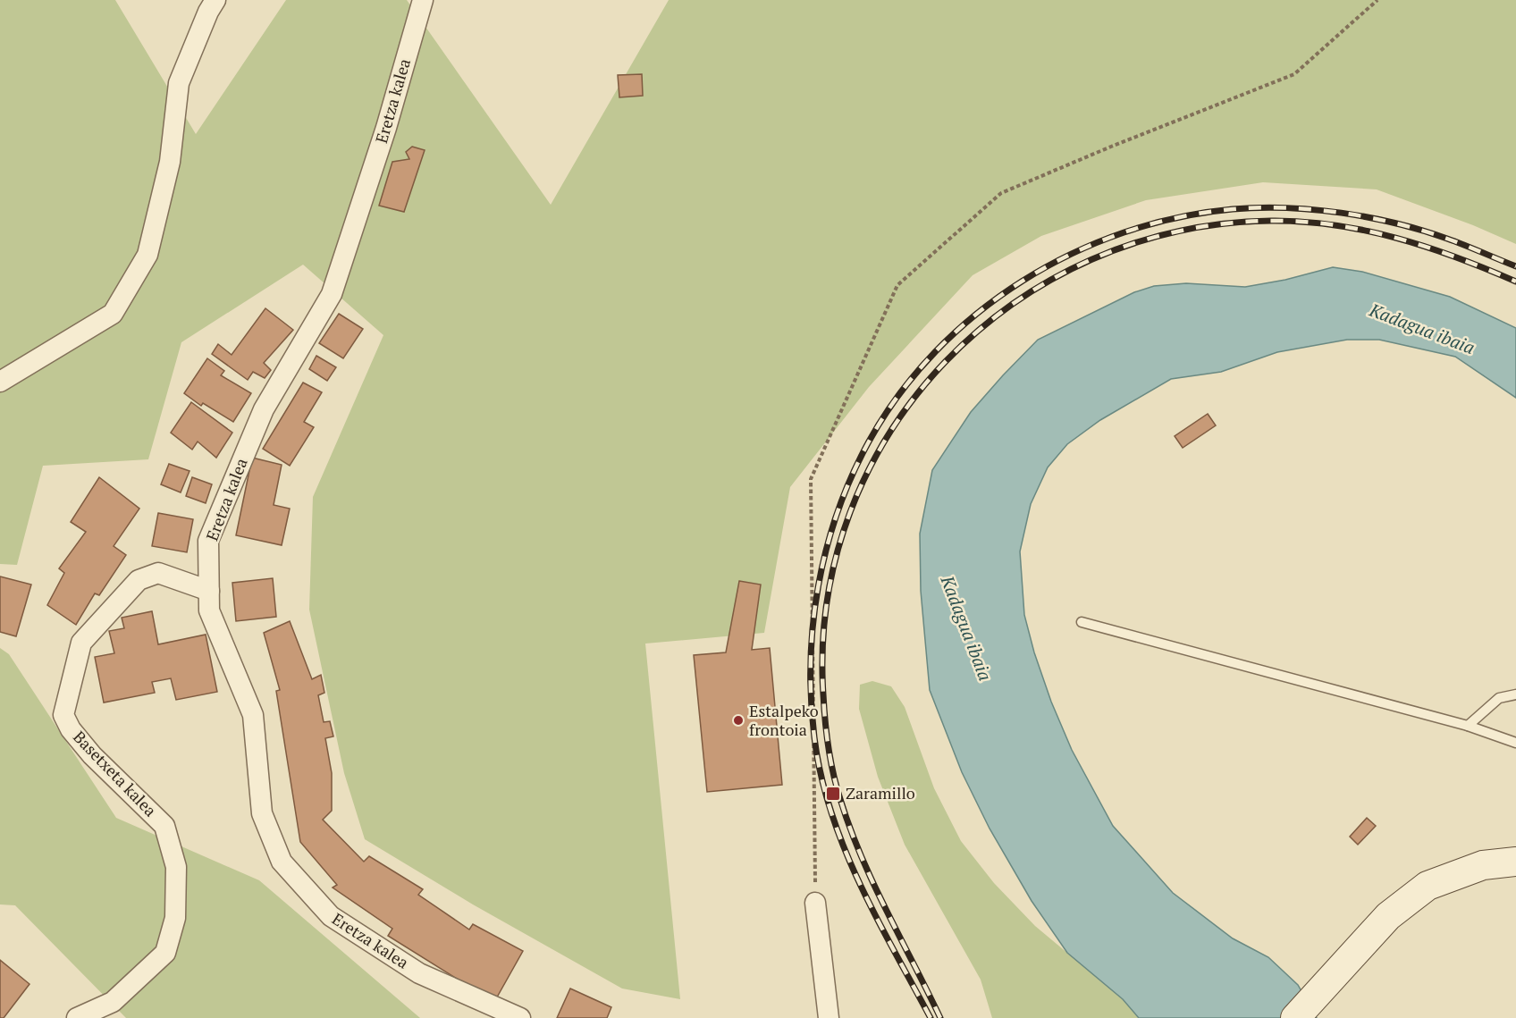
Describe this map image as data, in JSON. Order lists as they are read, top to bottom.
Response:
{
  "streets": {
    "street": ["Eretza kalea", "Basetxeta kalea"]
  },
  "crossings": [
    ["Eretza kalea", "Basetxeta kalea"]
  ],
  "water": ["Kadagua ibaia"],
  "places": {
    "other": ["Estalpeko frontoia"],
    "transit": ["Zaramillo"]
  }
}
